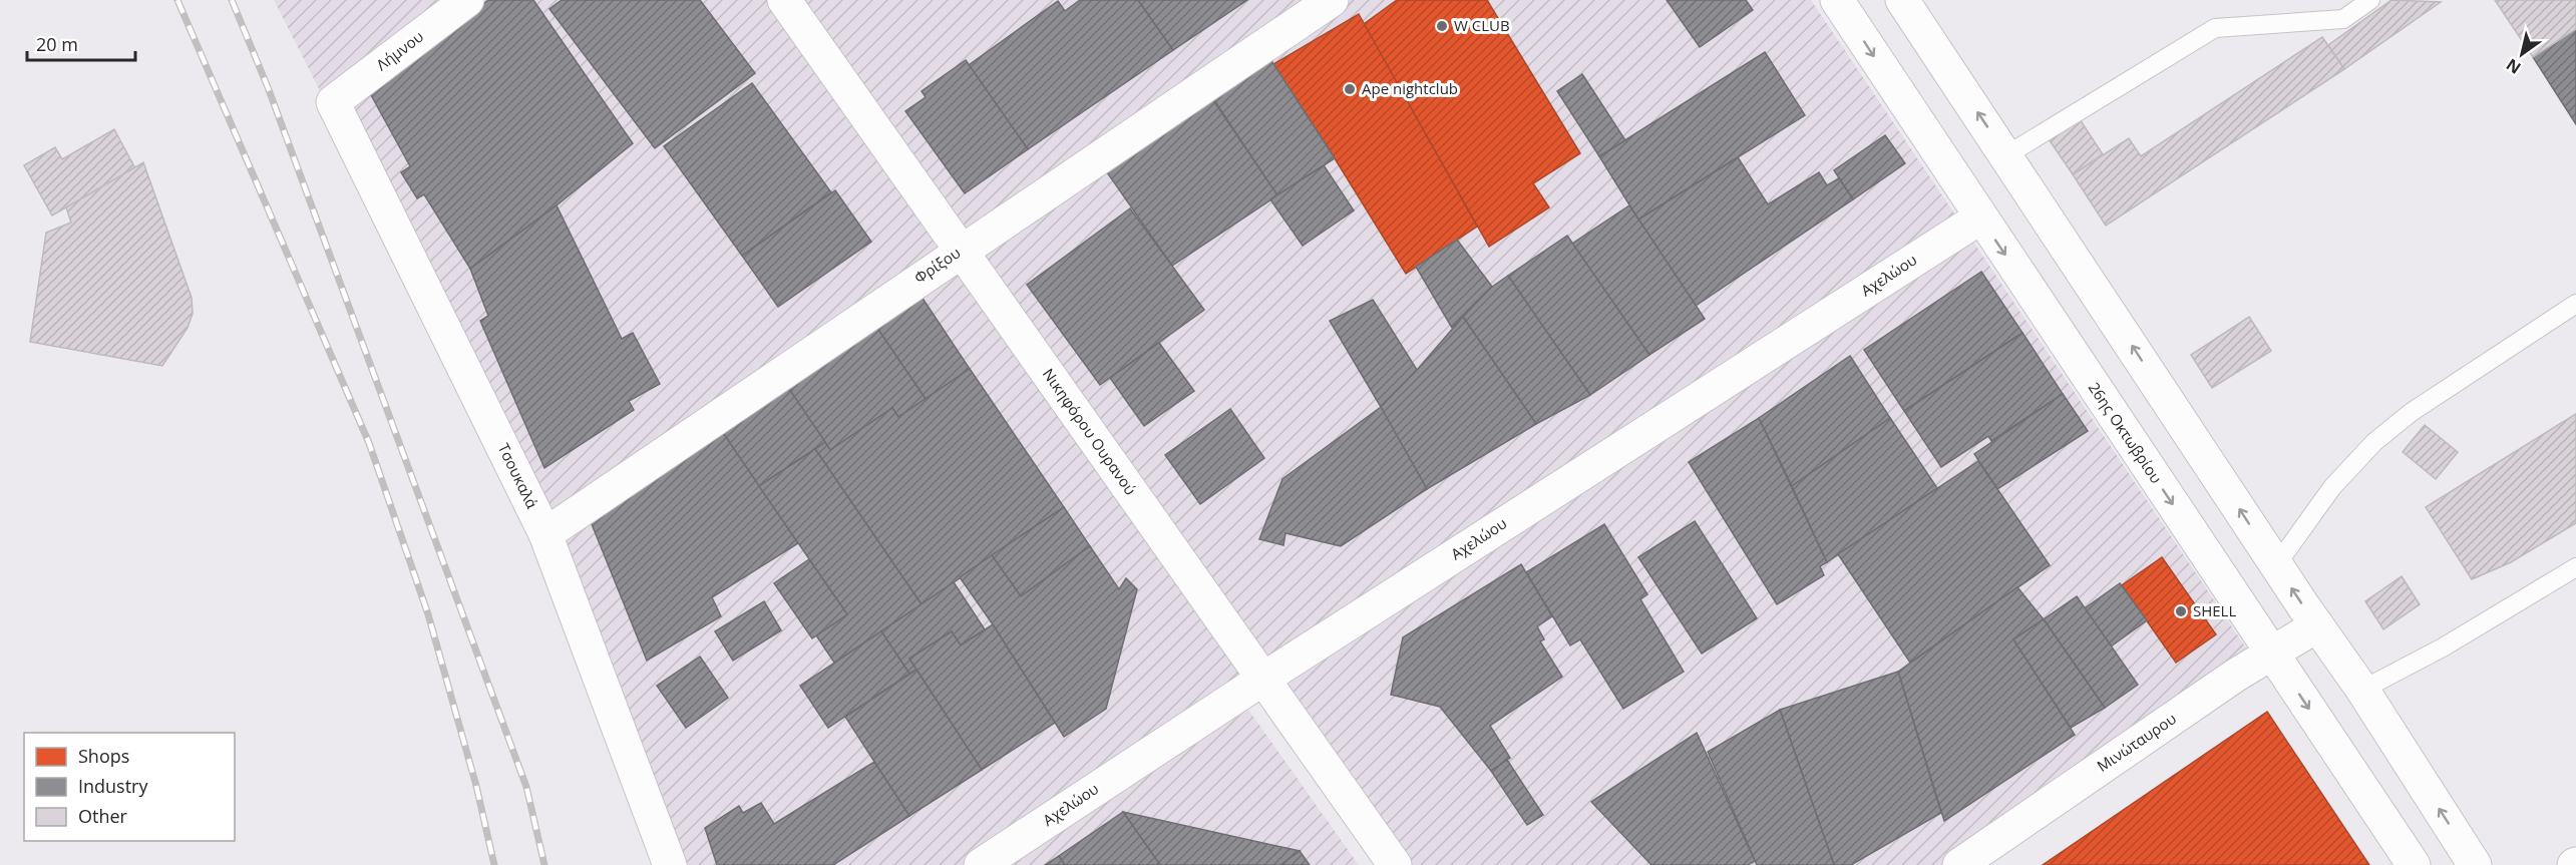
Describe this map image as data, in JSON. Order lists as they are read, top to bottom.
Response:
{
  "streets": {
    "street": [
      "Λήμνου",
      "Φρίξου",
      "Αχελώου",
      "Νικηφόρου Ουρανού",
      "26ης Οκτωβρίου",
      "Τσουκαλά",
      "Μινώταυρου"
    ]
  },
  "crossings": [
    ["Λήμνου", "Τσουκαλά"],
    ["Φρίξου", "Νικηφόρου Ουρανού"],
    ["Φρίξου", "Τσουκαλά"],
    ["Αχελώου", "Νικηφόρου Ουρανού"],
    ["Αχελώου", "26ης Οκτωβρίου"],
    ["26ης Οκτωβρίου", "Μινώταυρου"]
  ],
  "places": ["W CLUB", "Ape nightclub", "SHELL"],
  "legend": ["Shops", "Industry", "Other"],
  "scale_bar": "20 m",
  "north": "bottom left"
}
